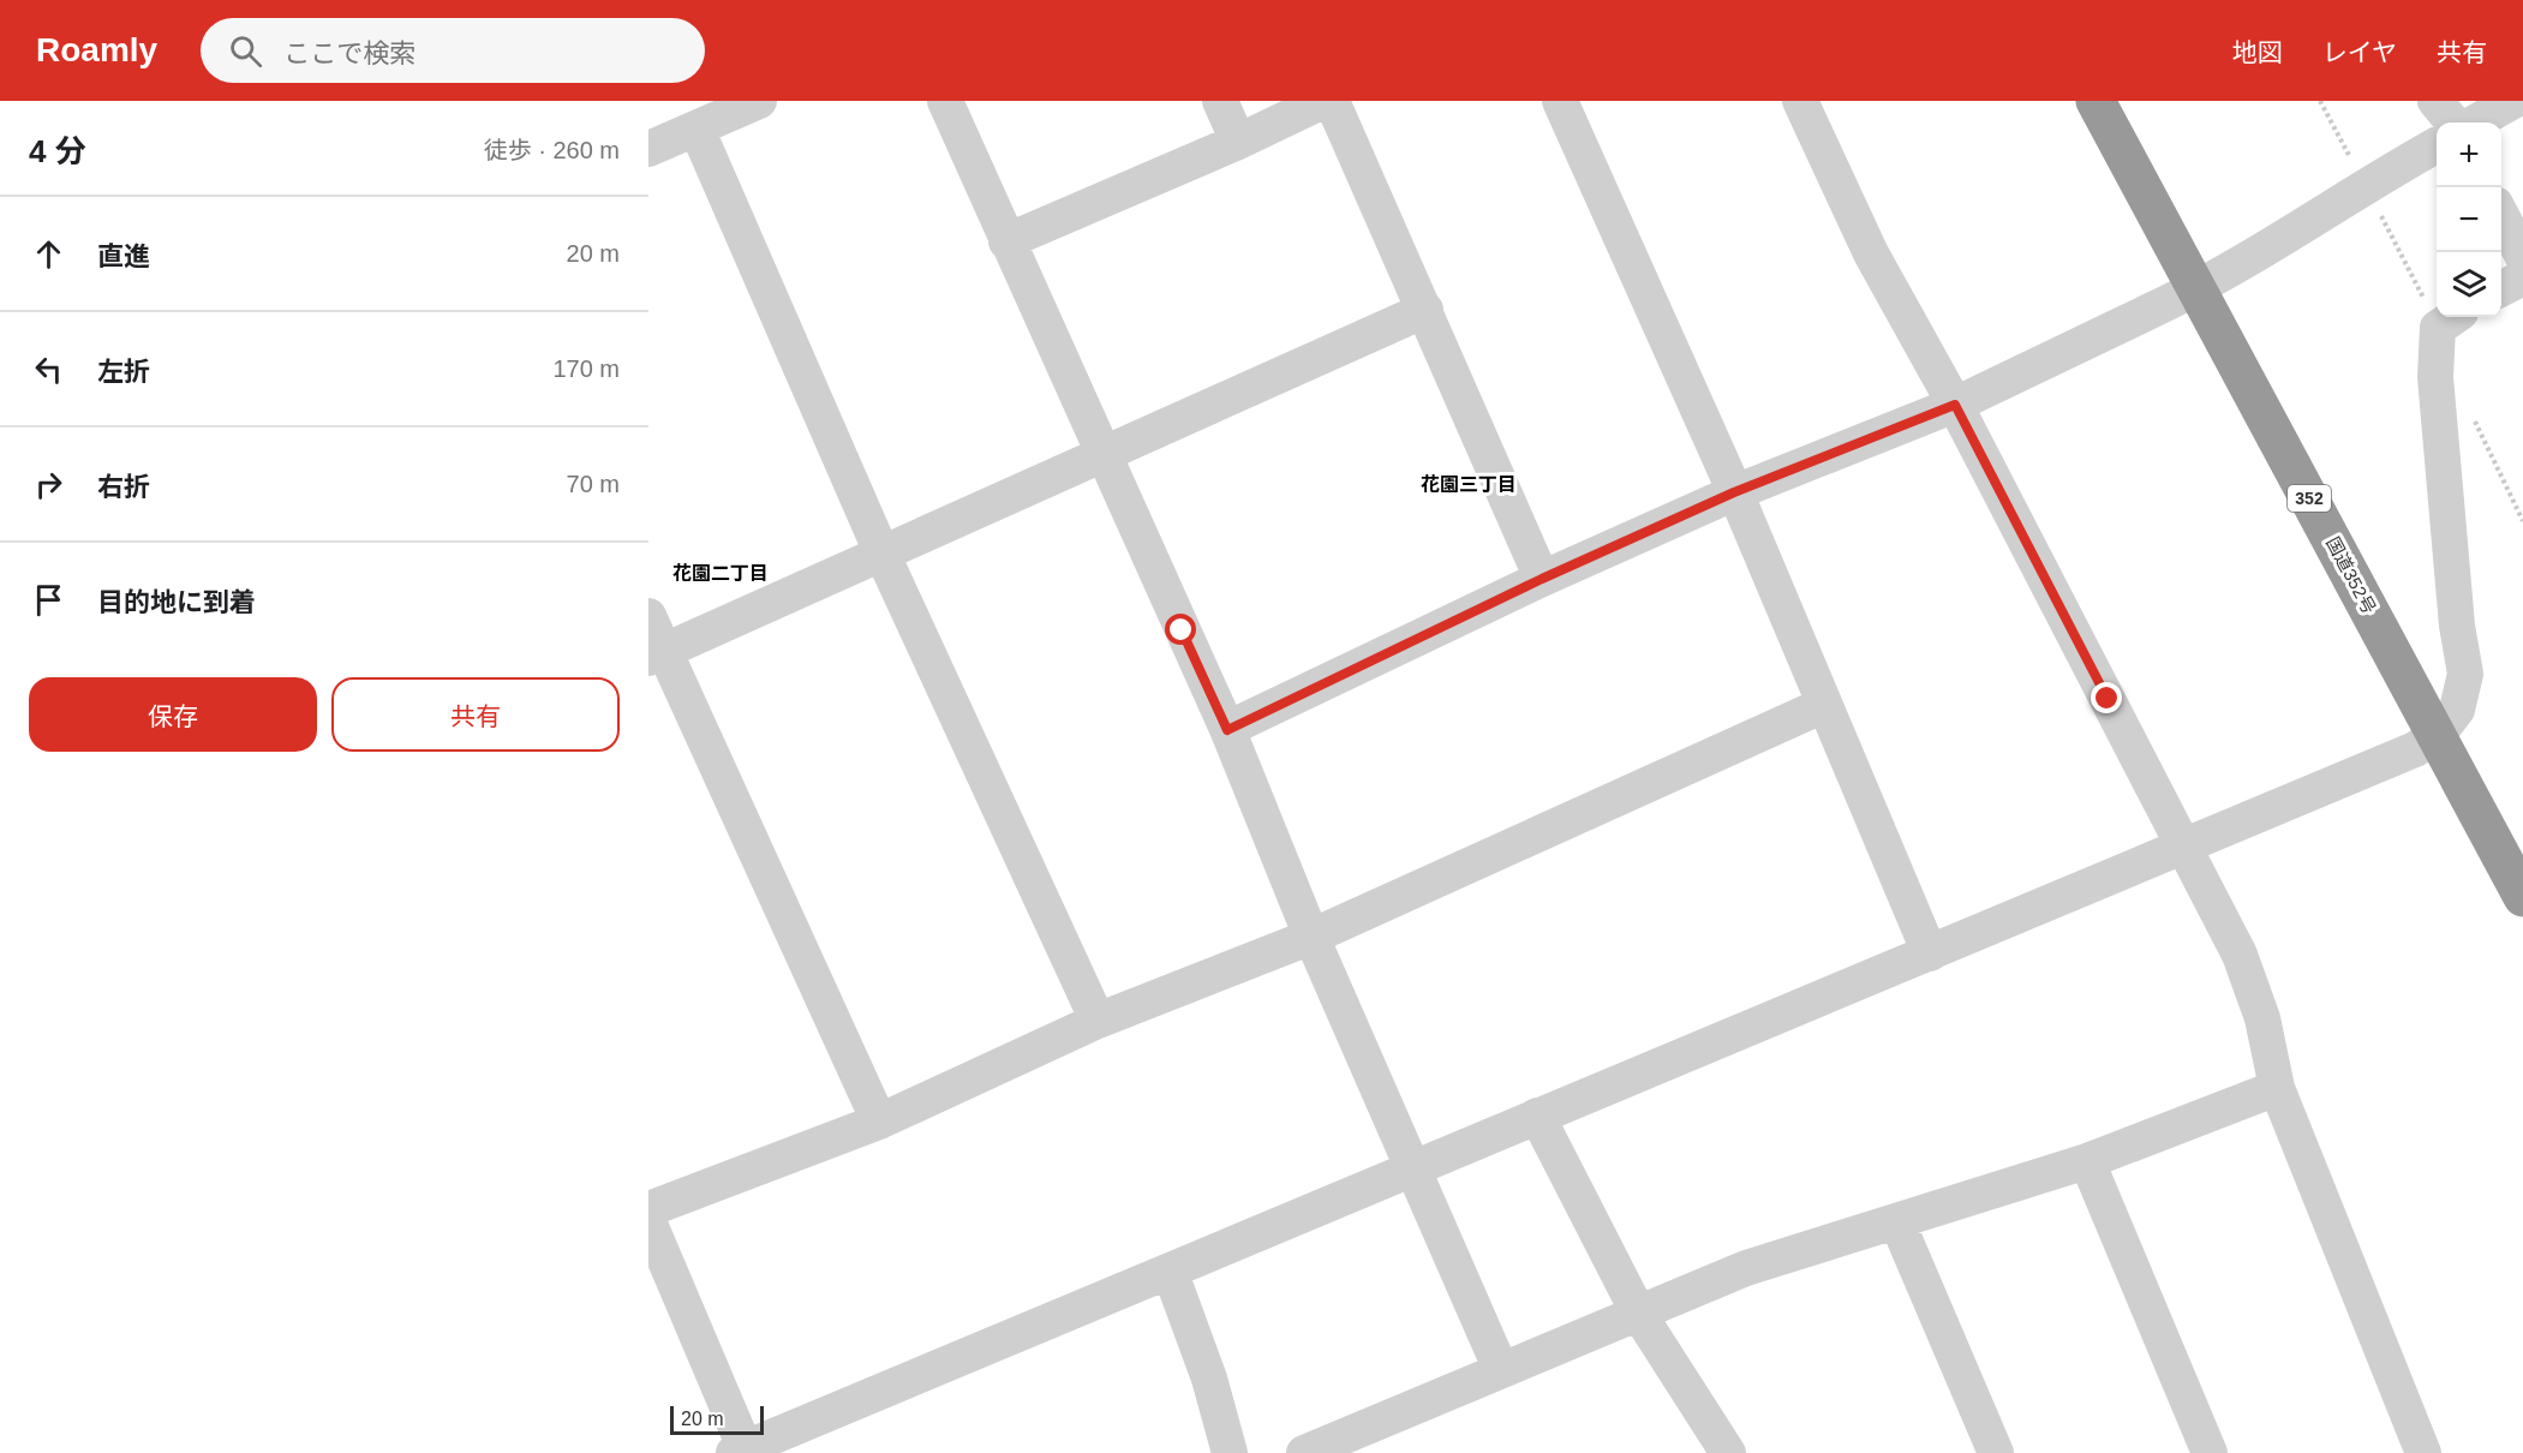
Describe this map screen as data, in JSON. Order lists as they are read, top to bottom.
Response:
{
  "streets": {
    "highway": ["352", "国道352号"]
  },
  "districts": ["花園三丁目", "花園二丁目"],
  "scale_bar": "20 m",
  "page": {
    "header": "Roamly",
    "search": "ここで検索",
    "nav": ["地図", "レイヤ", "共有"],
    "heading": ["4 分", "徒歩 · 260 m"],
    "map_buttons": ["+", "−"],
    "list": [
      ["直進", "20 m"],
      ["左折", "170 m"],
      ["右折", "70 m"],
      "目的地に到着"
    ],
    "buttons": ["保存", "共有"],
    "scale": "20 m"
  }
}
